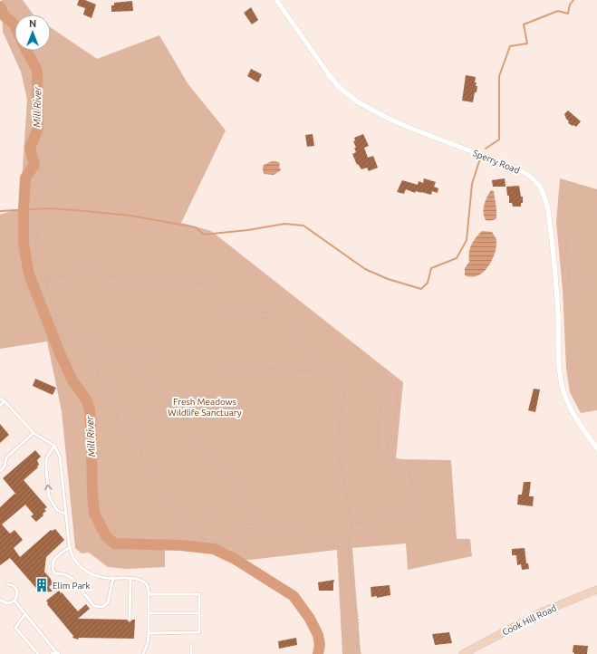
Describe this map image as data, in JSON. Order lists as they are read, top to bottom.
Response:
{
  "streets": {
    "street": ["Sperry Road", "Cook Hill Road"]
  },
  "water": ["Mill River"],
  "parks": ["Fresh Meadows Wildlife Sanctuary"],
  "places": {
    "building": ["Elim Park"]
  },
  "north": "top"
}
